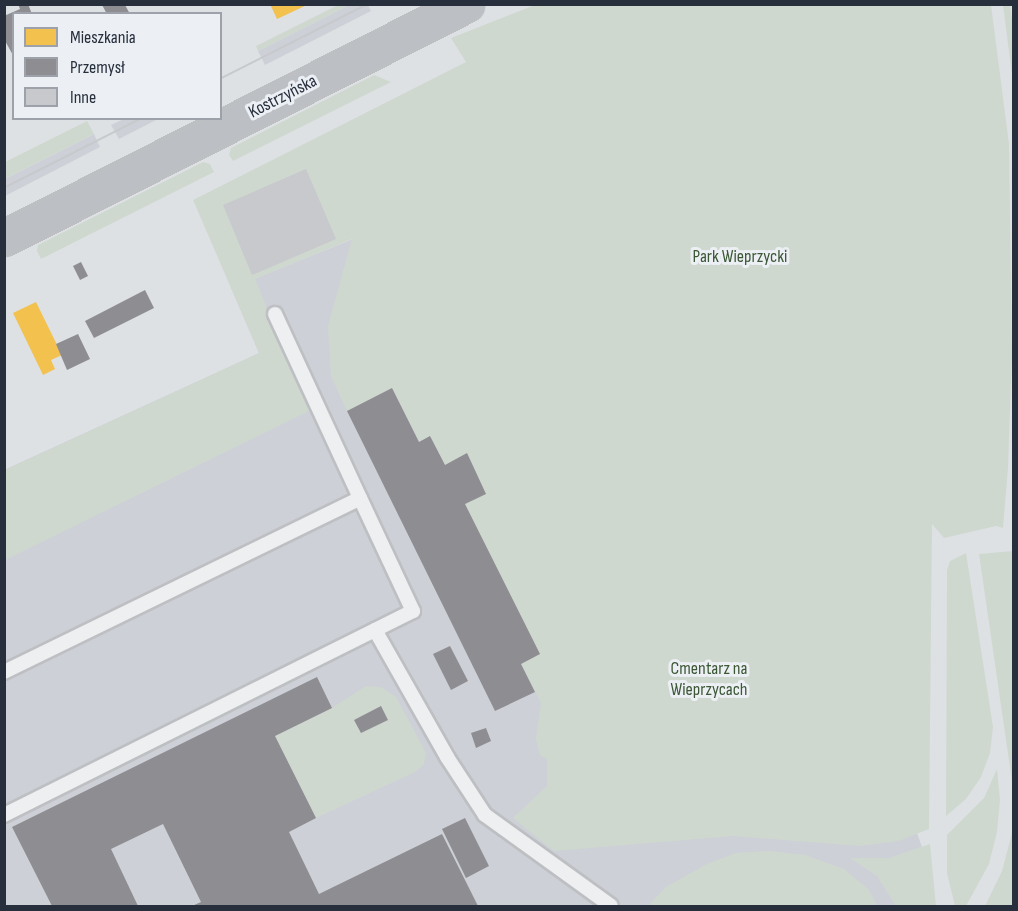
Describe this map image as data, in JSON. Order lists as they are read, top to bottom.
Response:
{
  "streets": {
    "main road": ["Kostrzyńska"]
  },
  "parks": ["Park Wieprzycki", "Cmentarz na Wieprzycach"],
  "legend": ["Mieszkania", "Przemysł", "Inne"]
}
